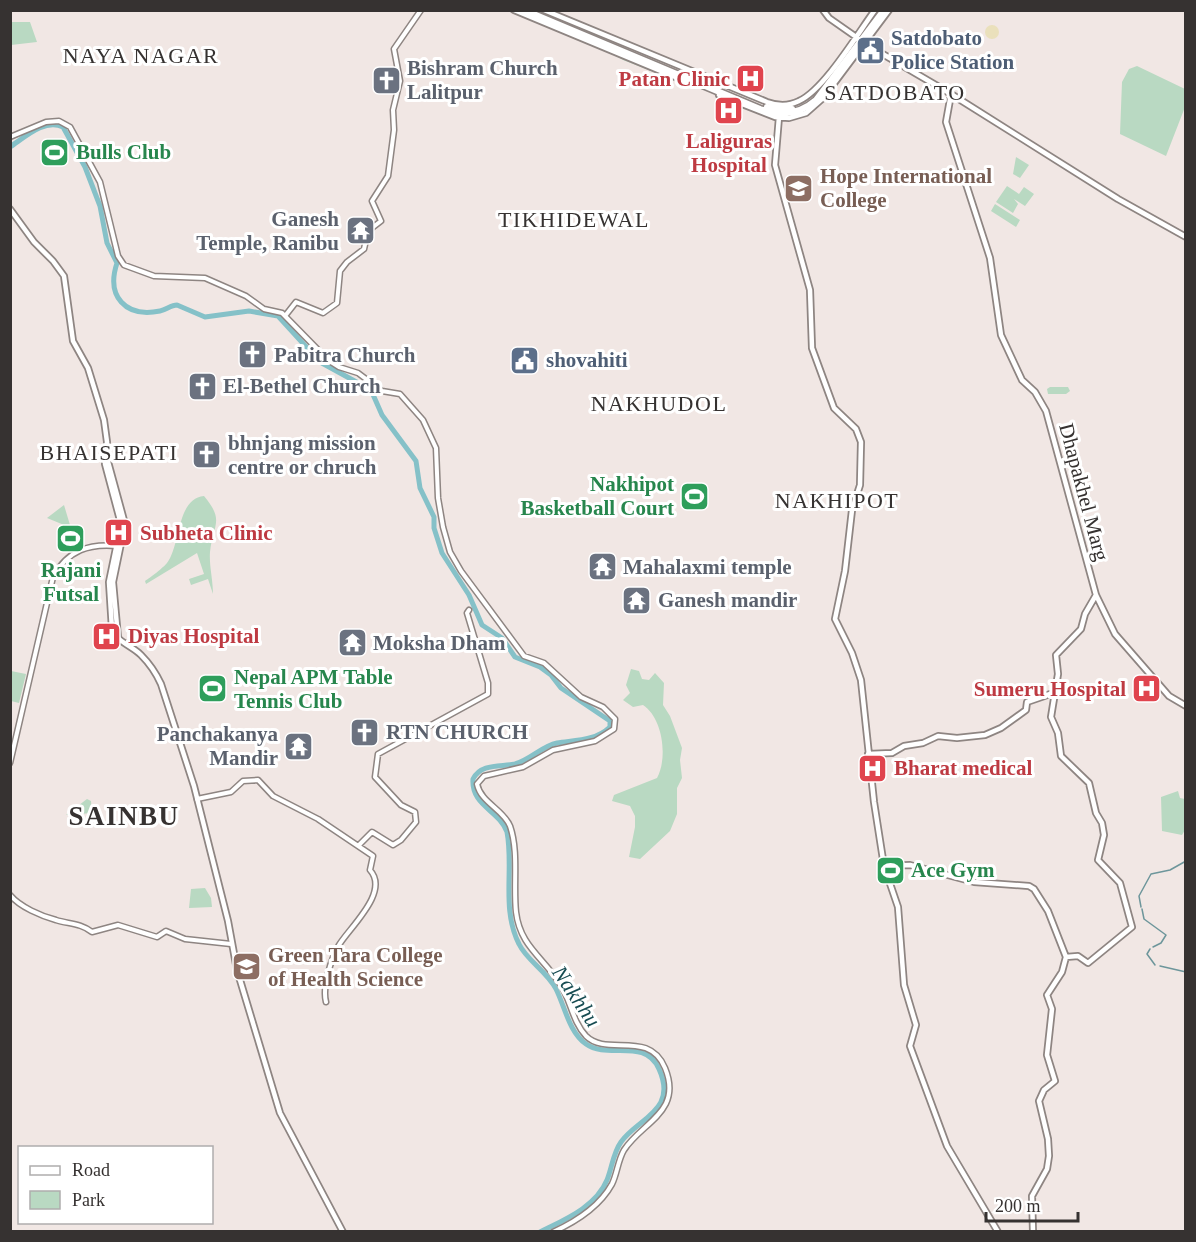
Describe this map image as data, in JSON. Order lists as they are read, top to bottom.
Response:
{
  "streets": {
    "main road": ["Dhapakhel Marg"]
  },
  "districts": [
    "NAYA NAGAR",
    "SATDOBATO",
    "TIKHIDEWAL",
    "NAKHUDOL",
    "BHAISEPATI",
    "NAKHIPOT",
    "SAINBU"
  ],
  "water": ["Nakhhu"],
  "places": {
    "public building": ["Satdobato Police Station", "shovahiti"],
    "hospital": [
      "Patan Clinic",
      "Laliguras Hospital",
      "Subheta Clinic",
      "Diyas Hospital",
      "Sumeru Hospital",
      "Bharat medical"
    ],
    "church": [
      "Bishram Church Lalitpur",
      "Pabitra Church",
      "El-Bethel Church",
      "bhnjang mission centre or chruch",
      "RTN CHURCH"
    ],
    "sports": [
      "Bulls Club",
      "Nakhipot Basketball Court",
      "Rajani Futsal",
      "Nepal APM Table Tennis Club",
      "Ace Gym"
    ],
    "school or university": ["Hope International College", "Green Tara College of Health Science"],
    "temple": [
      "Ganesh Temple, Ranibu",
      "Mahalaxmi temple",
      "Ganesh mandir",
      "Moksha Dham",
      "Panchakanya Mandir"
    ]
  },
  "legend": ["Road", "Park"],
  "scale_bar": "200 m"
}
